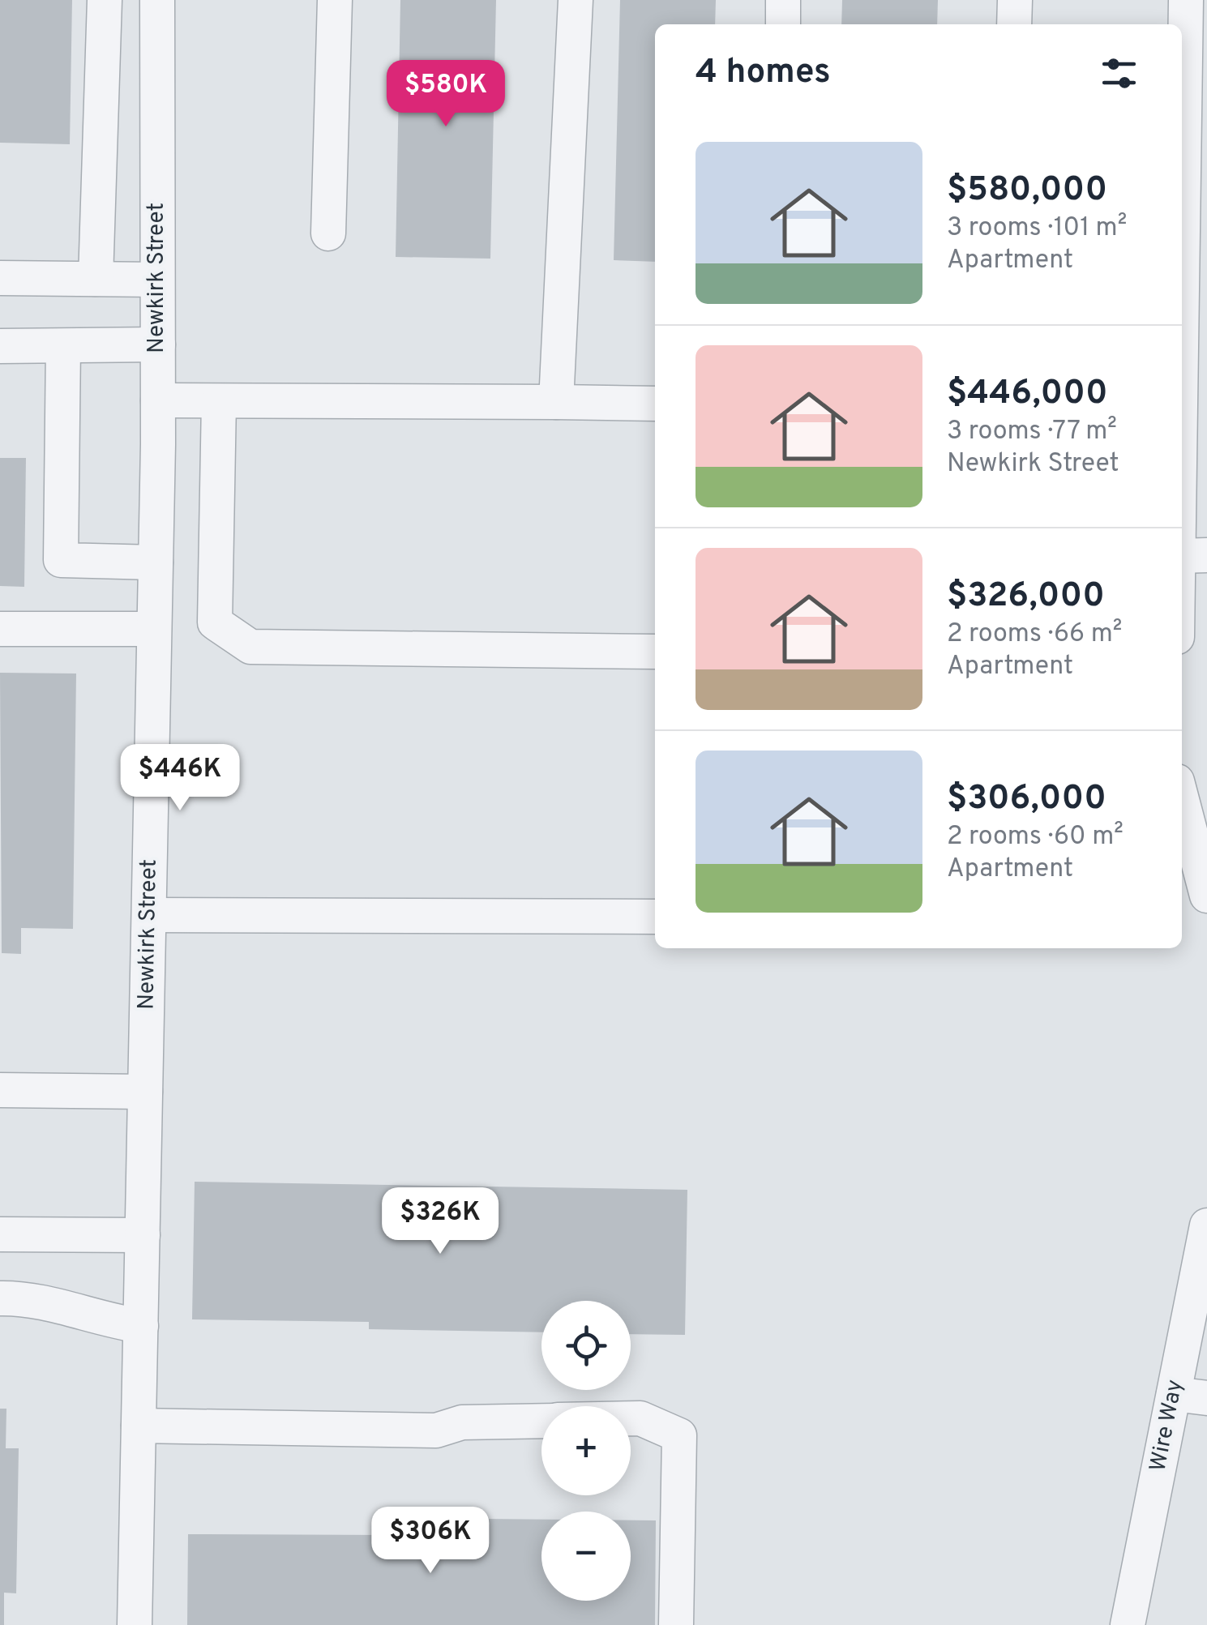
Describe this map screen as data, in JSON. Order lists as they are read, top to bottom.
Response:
{
  "streets": {
    "street": ["Newkirk Street", "Wire Way"]
  },
  "page": {
    "heading": "4 homes",
    "price": [
      "$580K",
      "$446K",
      "$326K",
      "$306K"
    ],
    "list": [
      {
        "name": "$580,000",
        "note": "3 rooms · 101 m² · Apartment"
      },
      {
        "name": "$446,000",
        "note": "3 rooms · 77 m² · Newkirk Street"
      },
      {
        "name": "$326,000",
        "note": "2 rooms · 66 m² · Apartment"
      },
      {
        "name": "$306,000",
        "note": "2 rooms · 60 m² · Apartment"
      }
    ],
    "map_buttons": ["+", "−"]
  }
}
